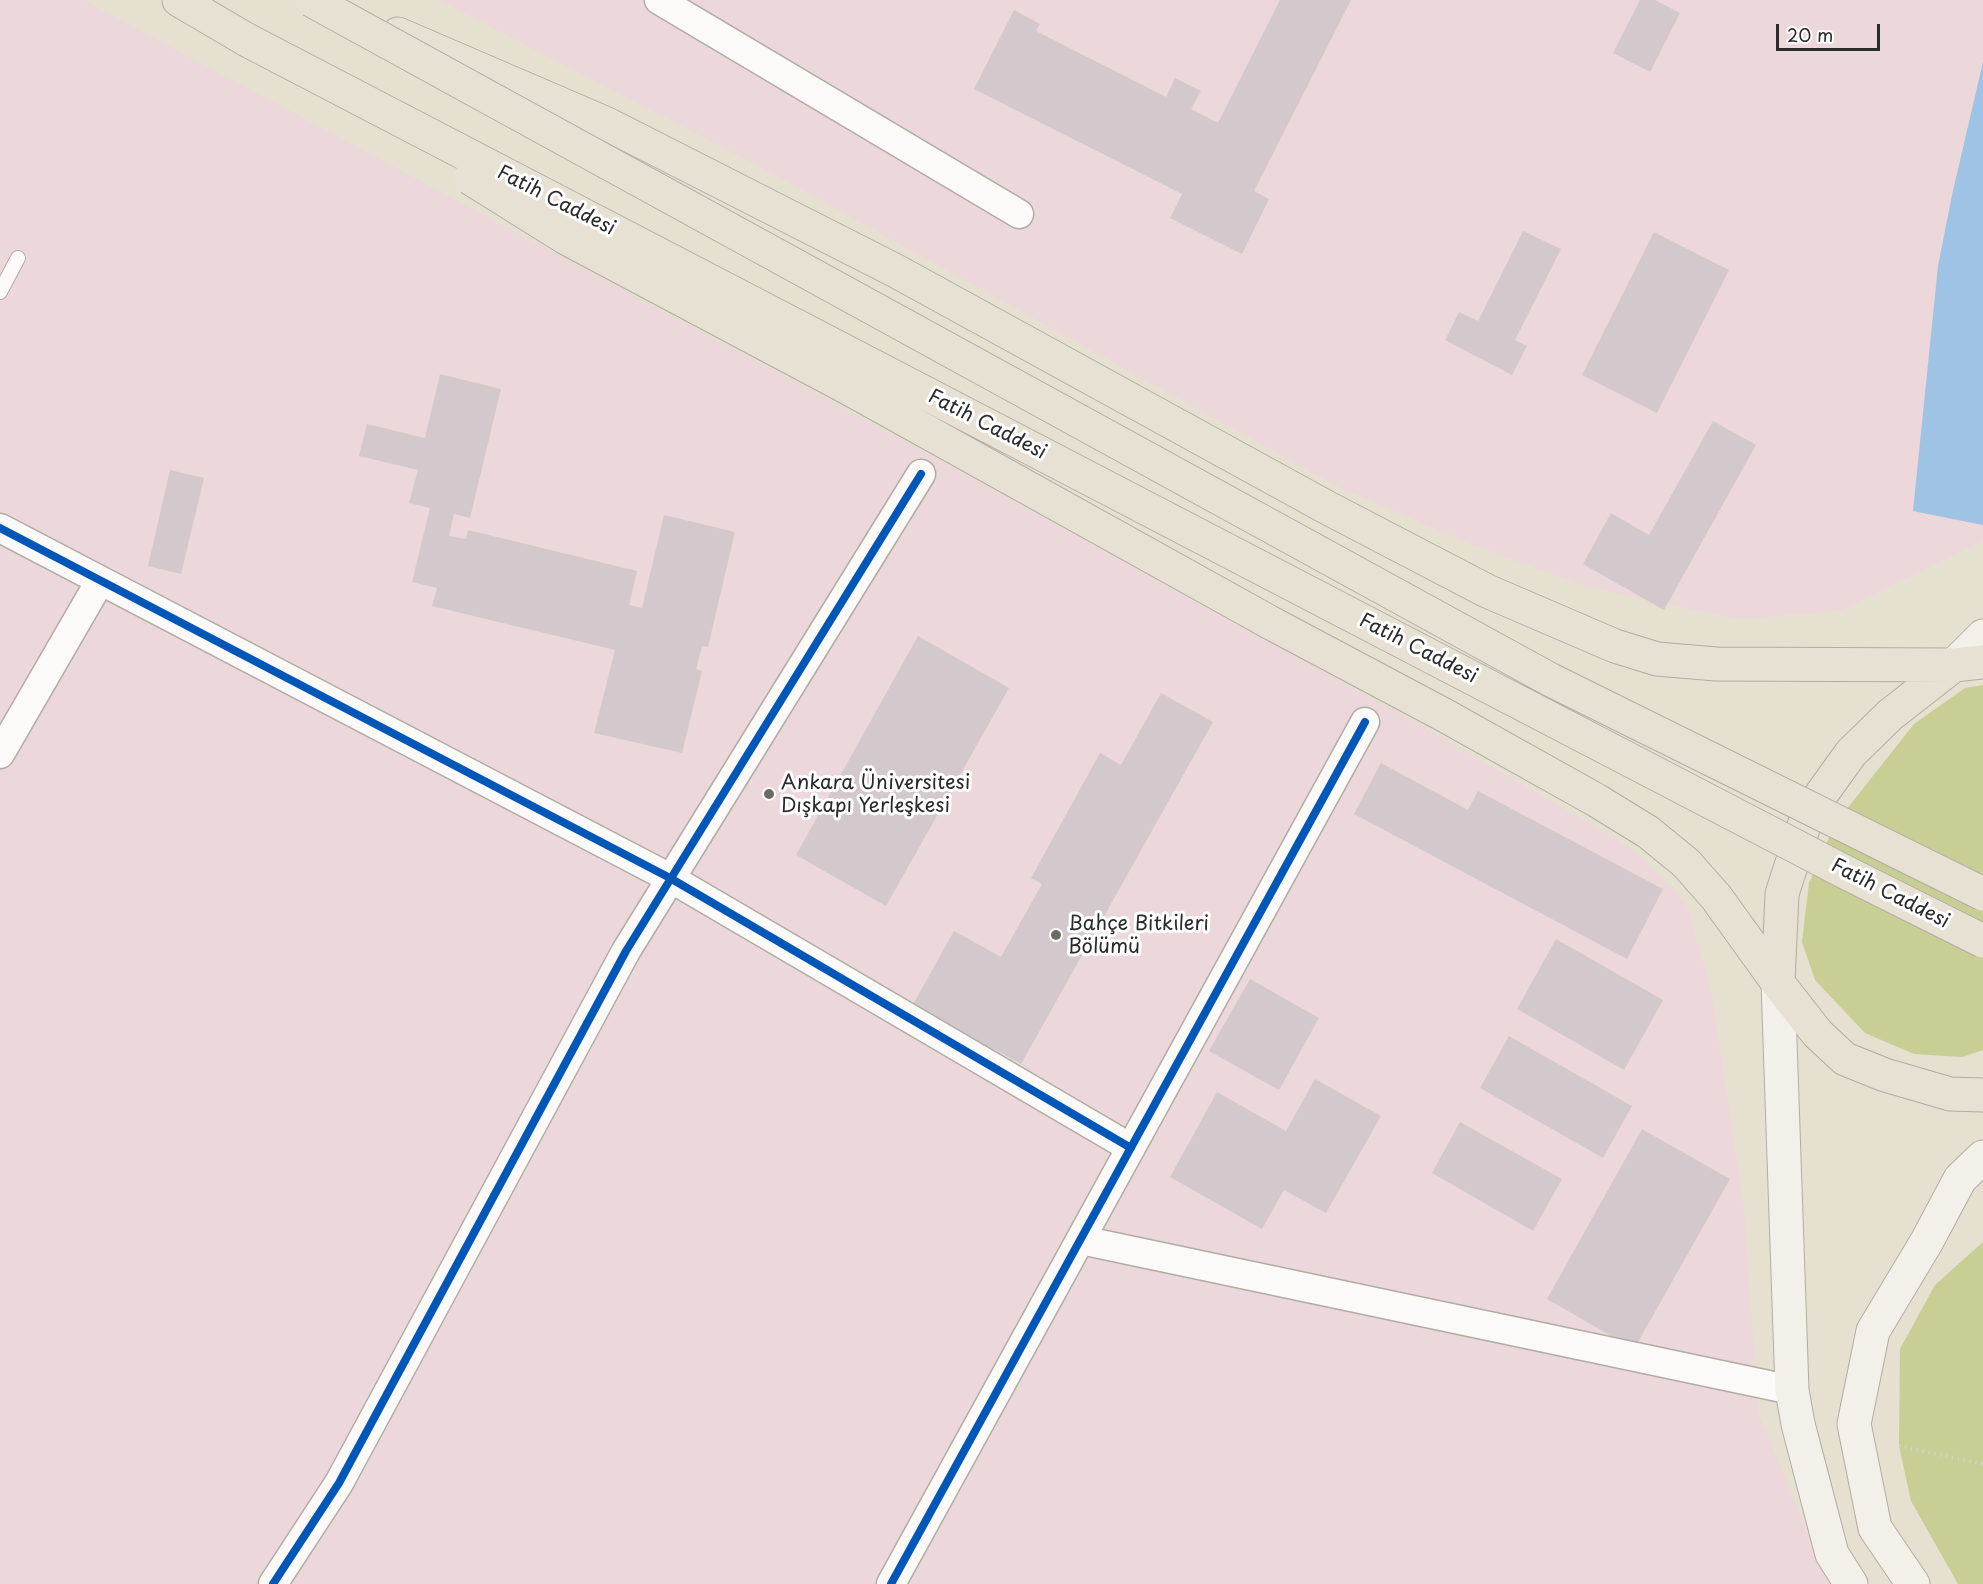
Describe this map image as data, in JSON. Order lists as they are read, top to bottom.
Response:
{
  "streets": {
    "main road": ["Fatih Caddesi"]
  },
  "places": ["Ankara Üniversitesi Dışkapı Yerleşkesi", "Bahçe Bitkileri Bölümü"],
  "scale_bar": "20 m"
}
